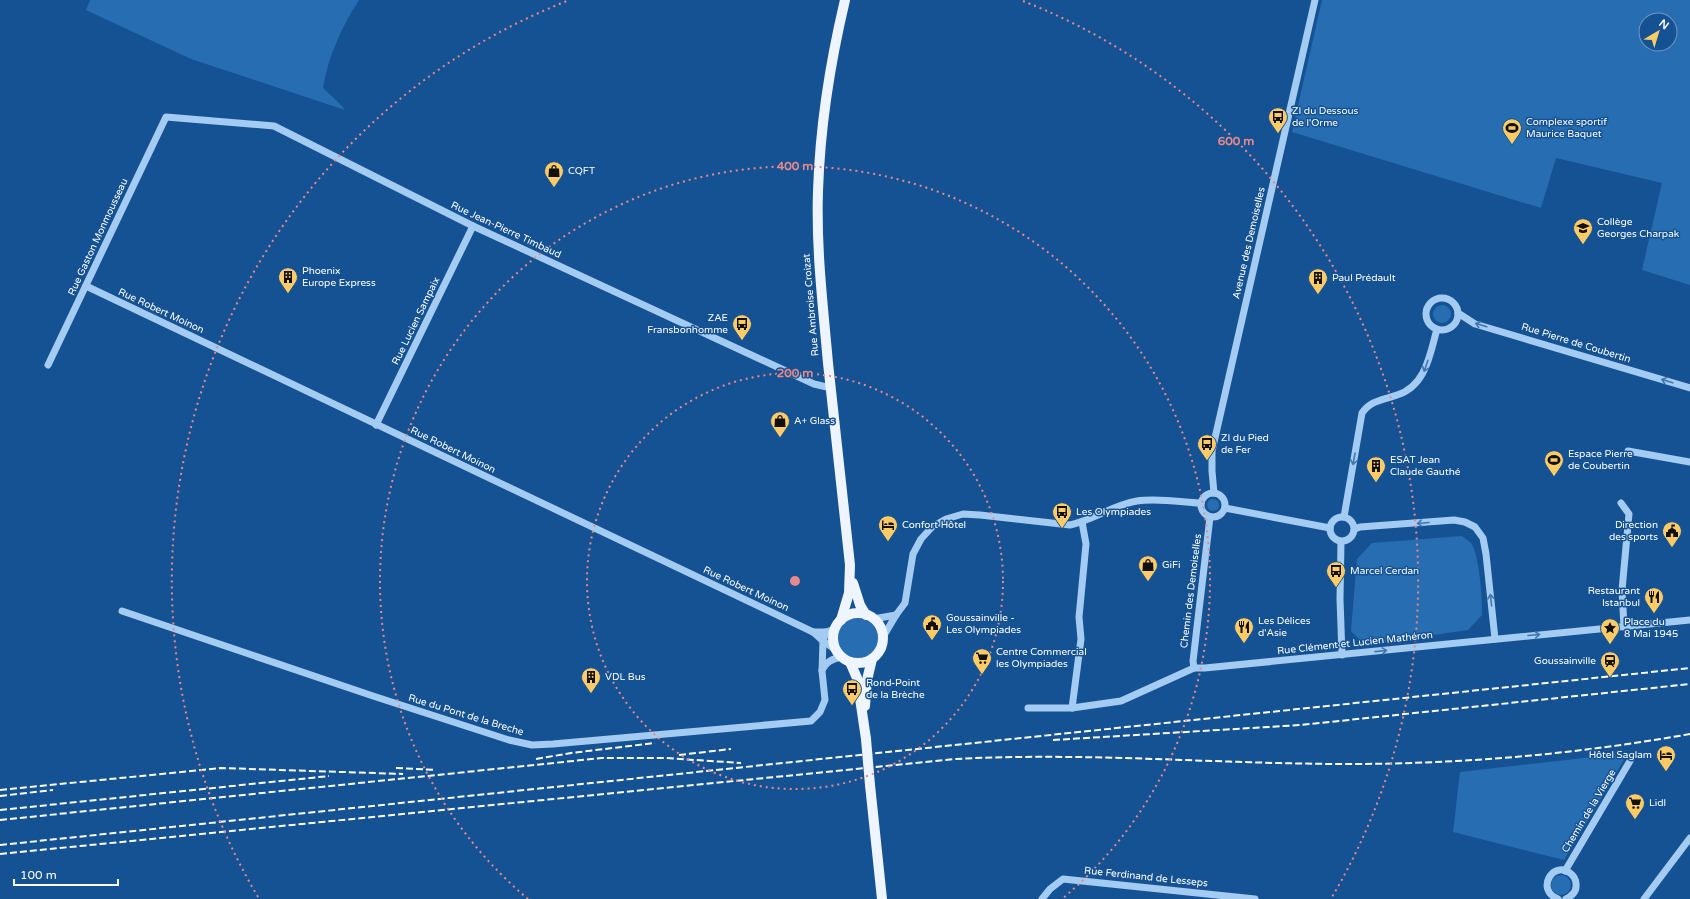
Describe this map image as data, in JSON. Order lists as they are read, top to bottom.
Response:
{
  "streets": {
    "main road": ["Rue Ambroise Croizat"],
    "street": [
      "Rue Jean-Pierre Timbaud",
      "Rue Gaston Monmousseau",
      "Avenue des Demoiselles",
      "Rue Robert Moinon",
      "Rue Lucien Sampaix",
      "Rue Pierre de Coubertin",
      "Chemin des Demoiselles",
      "Rue Clément et Lucien Mathéron",
      "Rue du Pont de la Breche",
      "Chemin de la Vierge",
      "Rue Ferdinand de Lesseps"
    ]
  },
  "crossings": [
    ["Rue Jean-Pierre Timbaud", "Rue Gaston Monmousseau"],
    ["Rue Jean-Pierre Timbaud", "Rue Ambroise Croizat"],
    ["Rue Jean-Pierre Timbaud", "Rue Lucien Sampaix"],
    ["Rue Gaston Monmousseau", "Rue Robert Moinon"],
    ["Avenue des Demoiselles", "Chemin des Demoiselles"],
    ["Rue Robert Moinon", "Rue Lucien Sampaix"],
    ["Rue Robert Moinon", "Rue du Pont de la Breche"],
    ["Chemin des Demoiselles", "Rue Clément et Lucien Mathéron"]
  ],
  "one_way": ["Rue Pierre de Coubertin", "Rue Clément et Lucien Mathéron"],
  "places": {
    "bus stop": [
      "ZI du Dessous de l'Orme",
      "ZAE Fransbonhomme",
      "ZI du Pied de Fer",
      "Les Olympiades",
      "Marcel Cerdan",
      "Rond-Point de la Brèche"
    ],
    "sports": ["Complexe sportif Maurice Baquet", "Espace Pierre de Coubertin"],
    "shop": ["CQFT", "A+ Glass", "GiFi"],
    "school or university": ["Collège Georges Charpak"],
    "building": [
      "Phoenix Europe Express",
      "Paul Prédault",
      "ESAT Jean Claude Gauthé",
      "VDL Bus"
    ],
    "hotel": ["Confort Hôtel", "Hôtel Saglam"],
    "public building": ["Direction des sports", "Goussainville - Les Olympiades"],
    "restaurant": ["Restaurant Istanbul", "Les Délices d'Asie"],
    "place": ["Place du 8 Mai 1945"],
    "supermarket": ["Centre Commercial les Olympiades", "Lidl"],
    "station": ["Goussainville"]
  },
  "scale_bar": "100 m",
  "north": "top right",
  "rings": ["600 m", "400 m", "200 m"]
}
